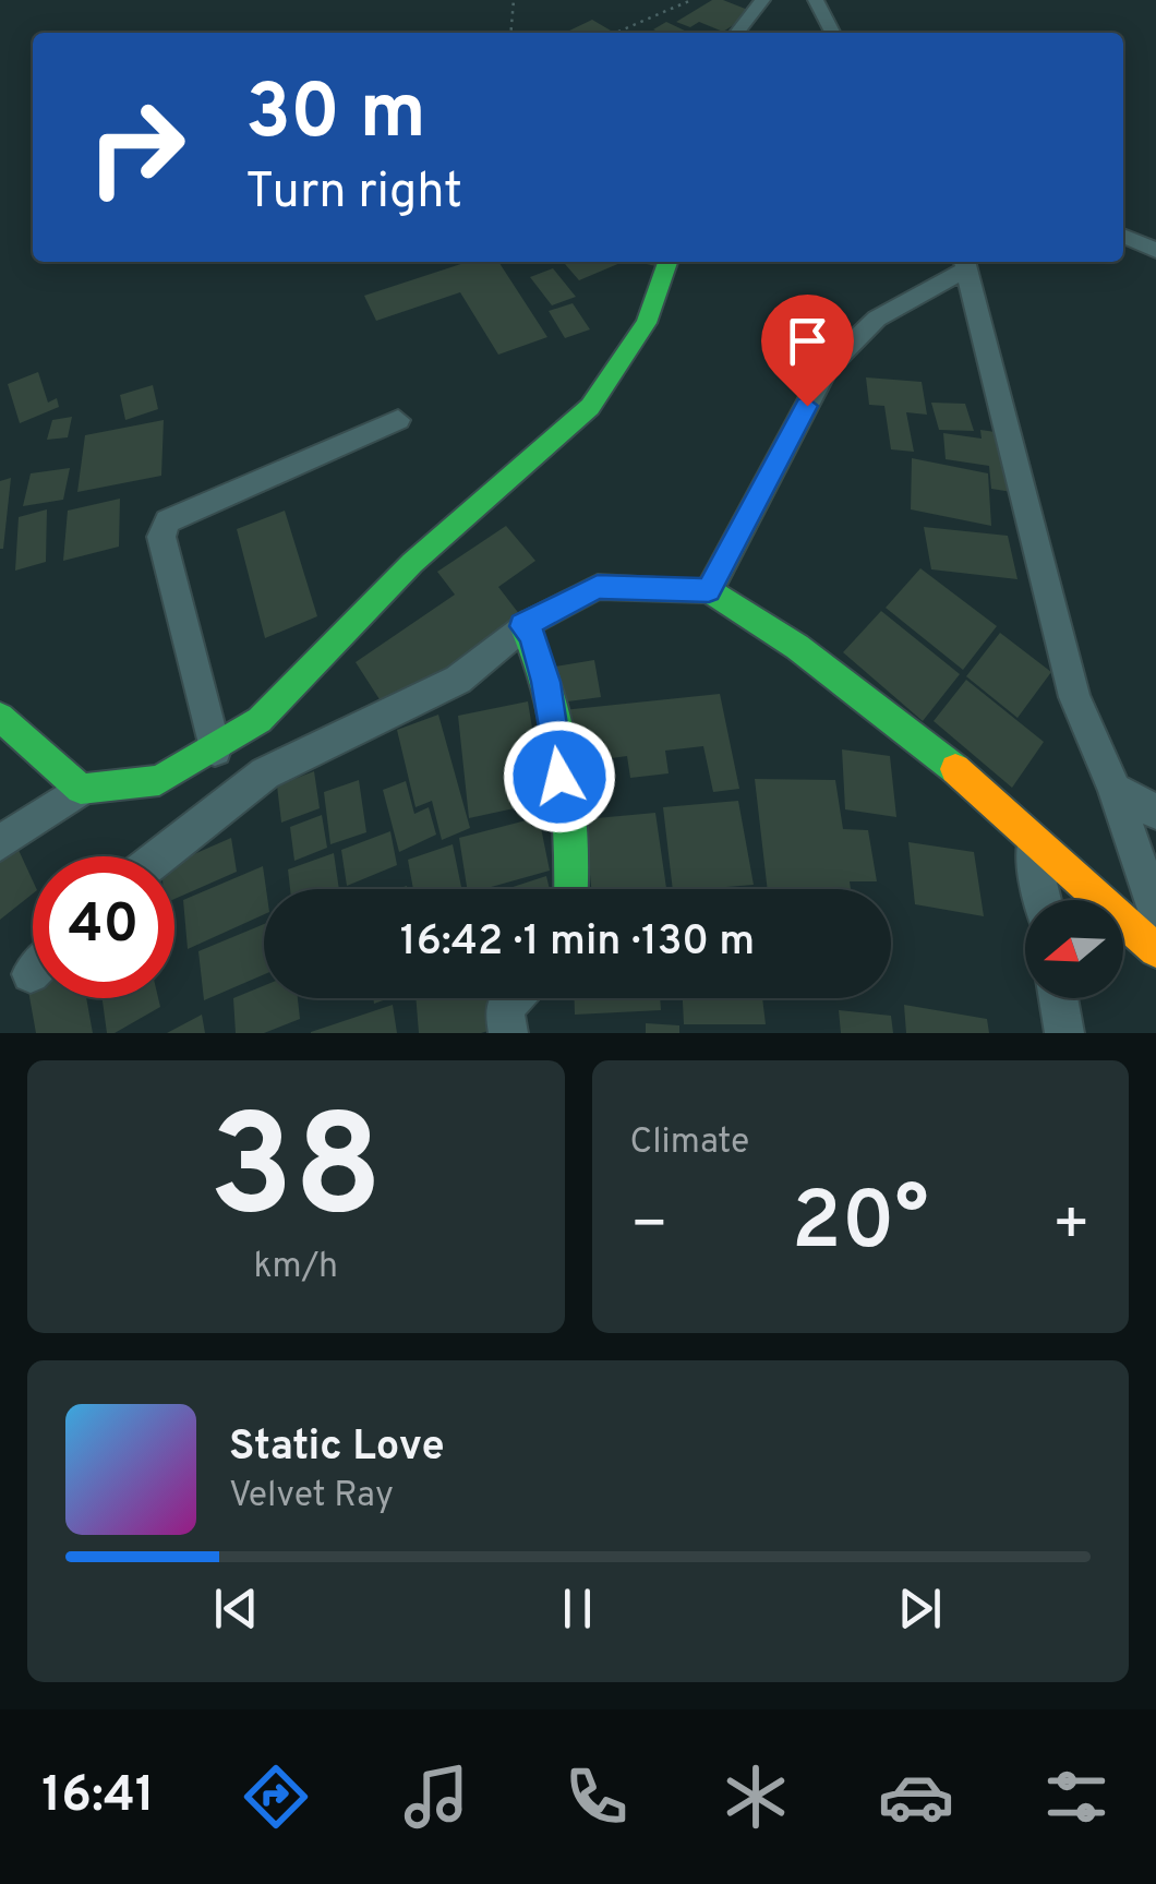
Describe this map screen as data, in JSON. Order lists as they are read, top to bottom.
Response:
{
  "north": "left",
  "page": {
    "turn": ["30 m", "Turn right"],
    "limit": "40",
    "trip": "16:42 · 1 min · 130 m",
    "tile": [
      ["38", "km/h"],
      "Climate"
    ],
    "heat": ["−", "20°", "+"],
    "song": ["Static Love", "Velvet Ray"],
    "tabs": "16:41"
  }
}
